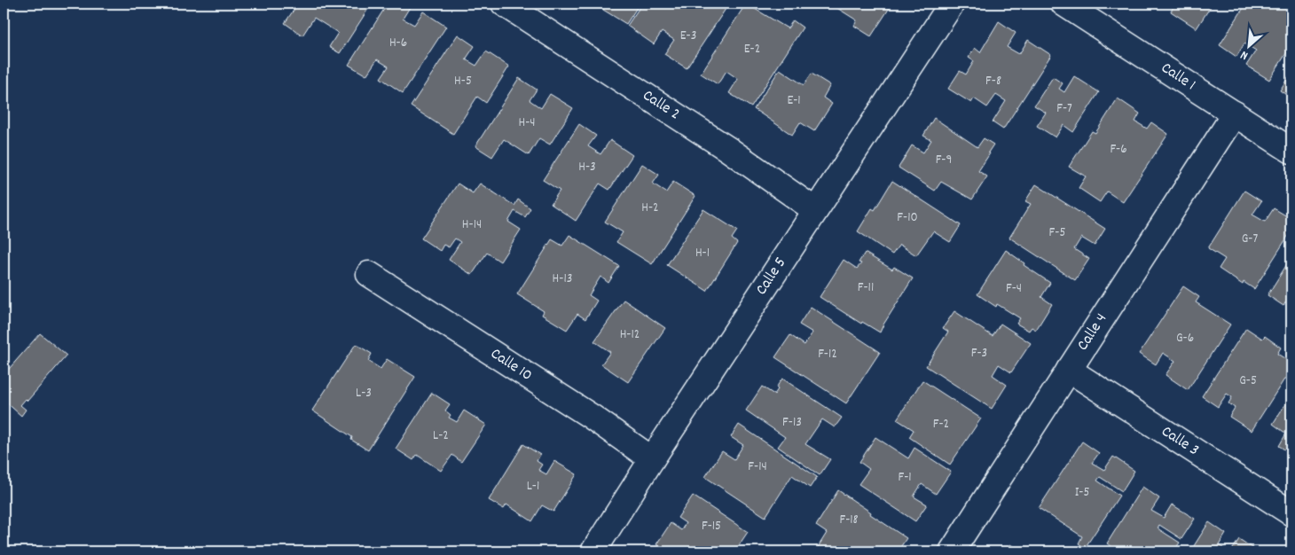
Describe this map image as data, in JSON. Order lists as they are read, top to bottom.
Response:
{
  "streets": {
    "street": [
      "Calle 1",
      "Calle 2",
      "Calle 5",
      "Calle 4",
      "Calle 10",
      "Calle 3"
    ]
  },
  "crossings": [
    ["Calle 1", "Calle 4"],
    ["Calle 2", "Calle 5"],
    ["Calle 5", "Calle 10"],
    ["Calle 4", "Calle 3"]
  ],
  "house_numbers": [
    "E-3",
    "H-6",
    "E-2",
    "H-5",
    "F-8",
    "E-1",
    "F-7",
    "H-4",
    "F-6",
    "F-9",
    "H-3",
    "H-2",
    "F-10",
    "H-14",
    "F-5",
    "G-7",
    "H-1",
    "H-13",
    "F-11",
    "F-4",
    "H-12",
    "G-6",
    "F-3",
    "F-12",
    "G-5",
    "L-3",
    "F-13",
    "F-2",
    "L-2",
    "F-14",
    "F-1",
    "L-1",
    "I-5",
    "F-18",
    "F-15"
  ],
  "north": "bottom left"
}
